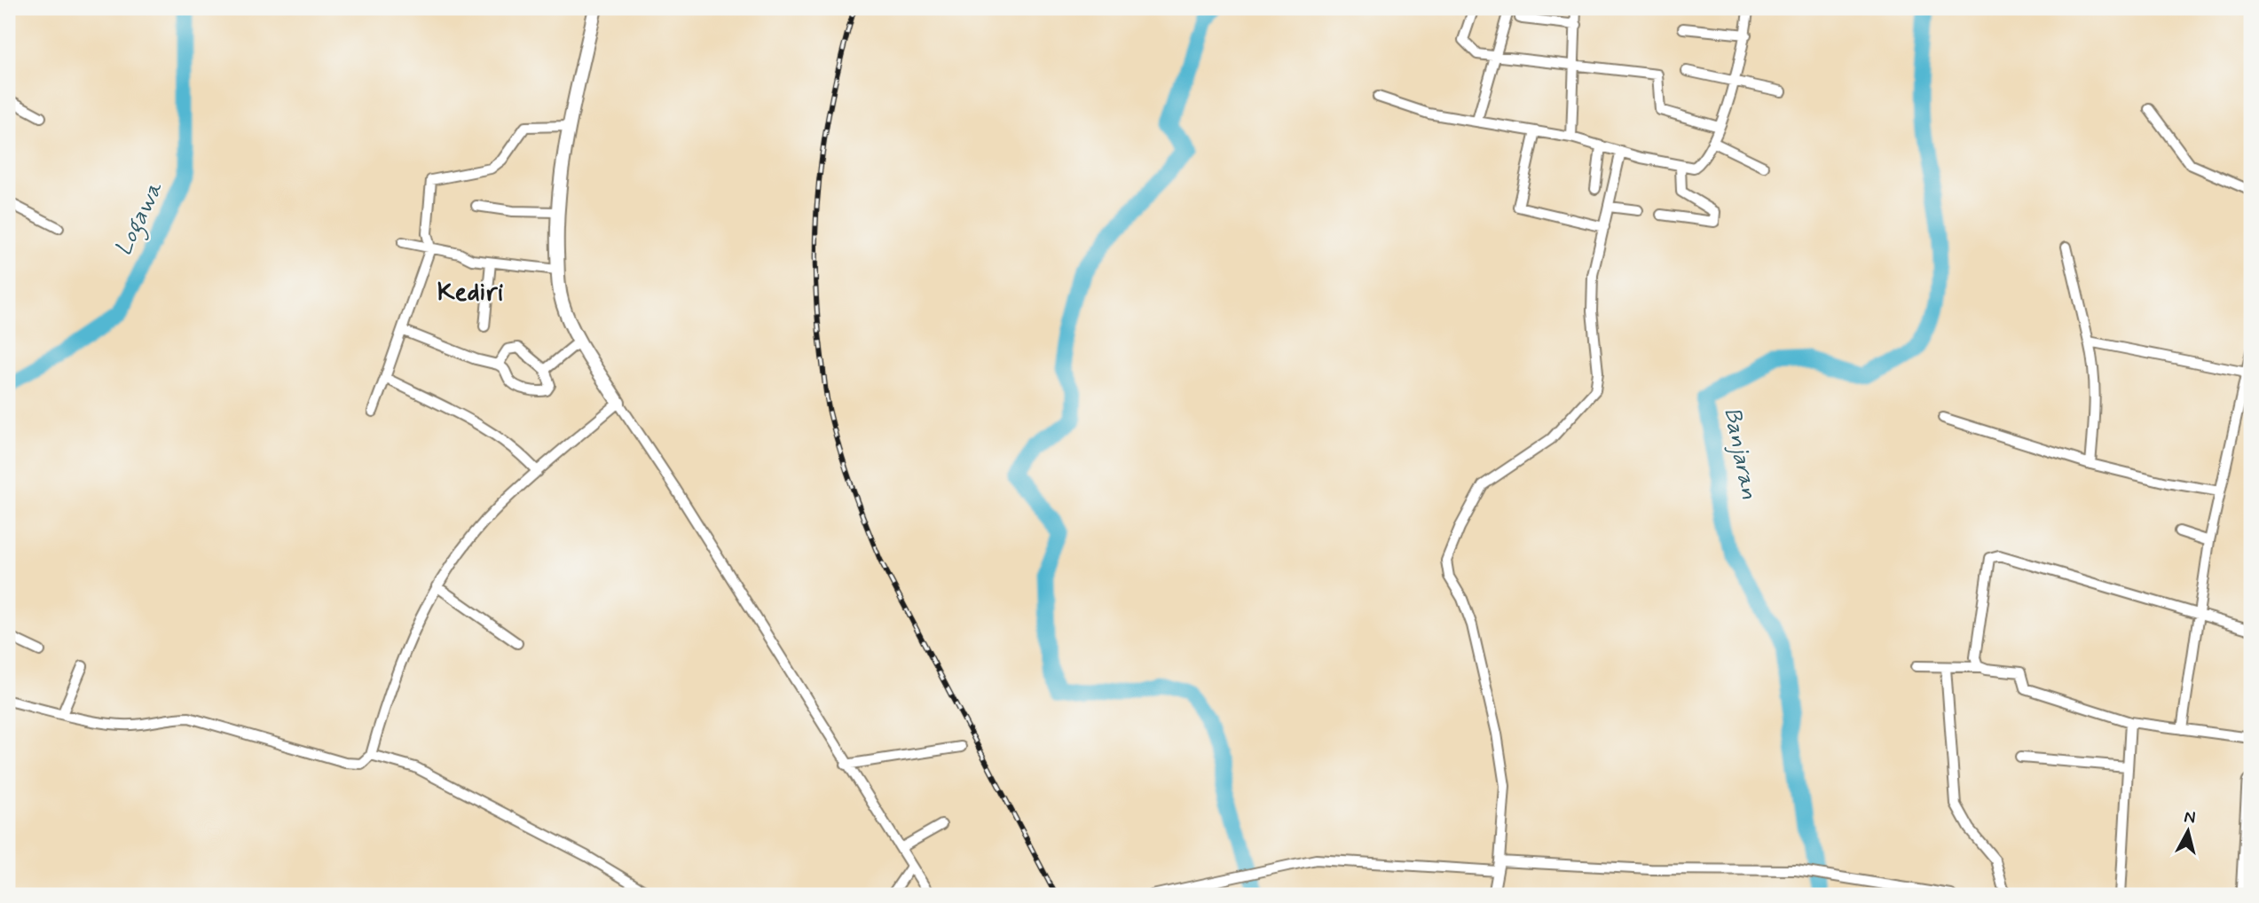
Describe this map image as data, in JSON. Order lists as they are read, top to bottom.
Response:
{
  "districts": ["Kediri"],
  "water": ["Logawa", "Banjaran"],
  "north": "top"
}
